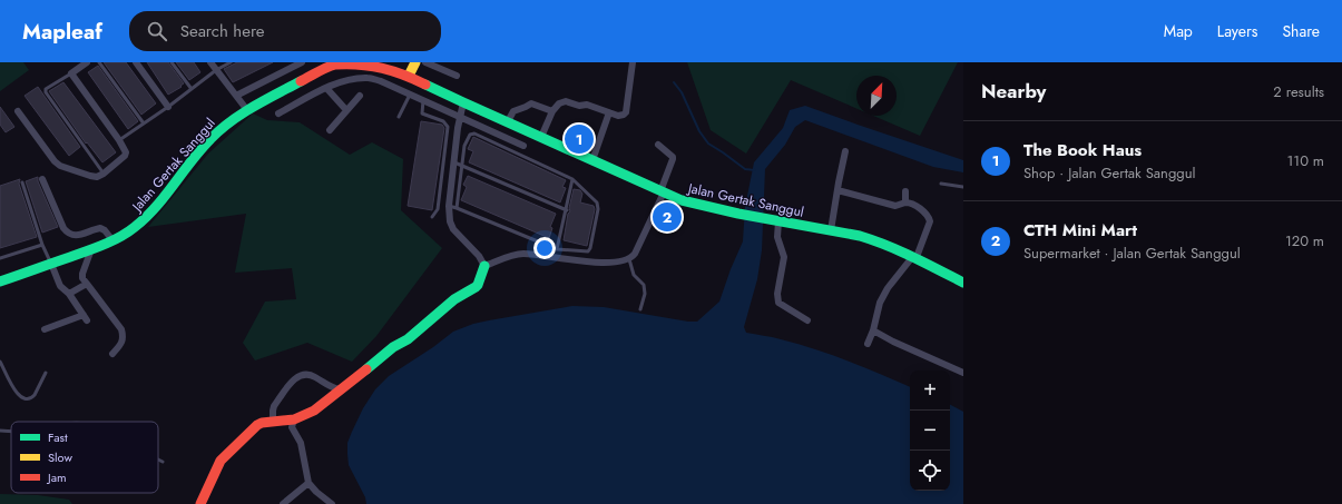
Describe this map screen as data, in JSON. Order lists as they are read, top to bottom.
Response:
{
  "streets": {
    "main road": ["Jalan Gertak Sanggul"]
  },
  "legend": ["Fast", "Slow", "Jam"],
  "north": "top right",
  "page": {
    "header": "Mapleaf",
    "search": "Search here",
    "nav": ["Map", "Layers", "Share"],
    "heading": ["Nearby", "2 results"],
    "list": [
      {
        "mark": "1",
        "name": "The Book Haus",
        "note": "Shop · Jalan Gertak Sanggul",
        "value": "110 m"
      },
      {
        "mark": "2",
        "name": "CTH Mini Mart",
        "note": "Supermarket · Jalan Gertak Sanggul",
        "value": "120 m"
      }
    ],
    "pins": ["1", "2"],
    "map_buttons": ["+", "−"]
  }
}
